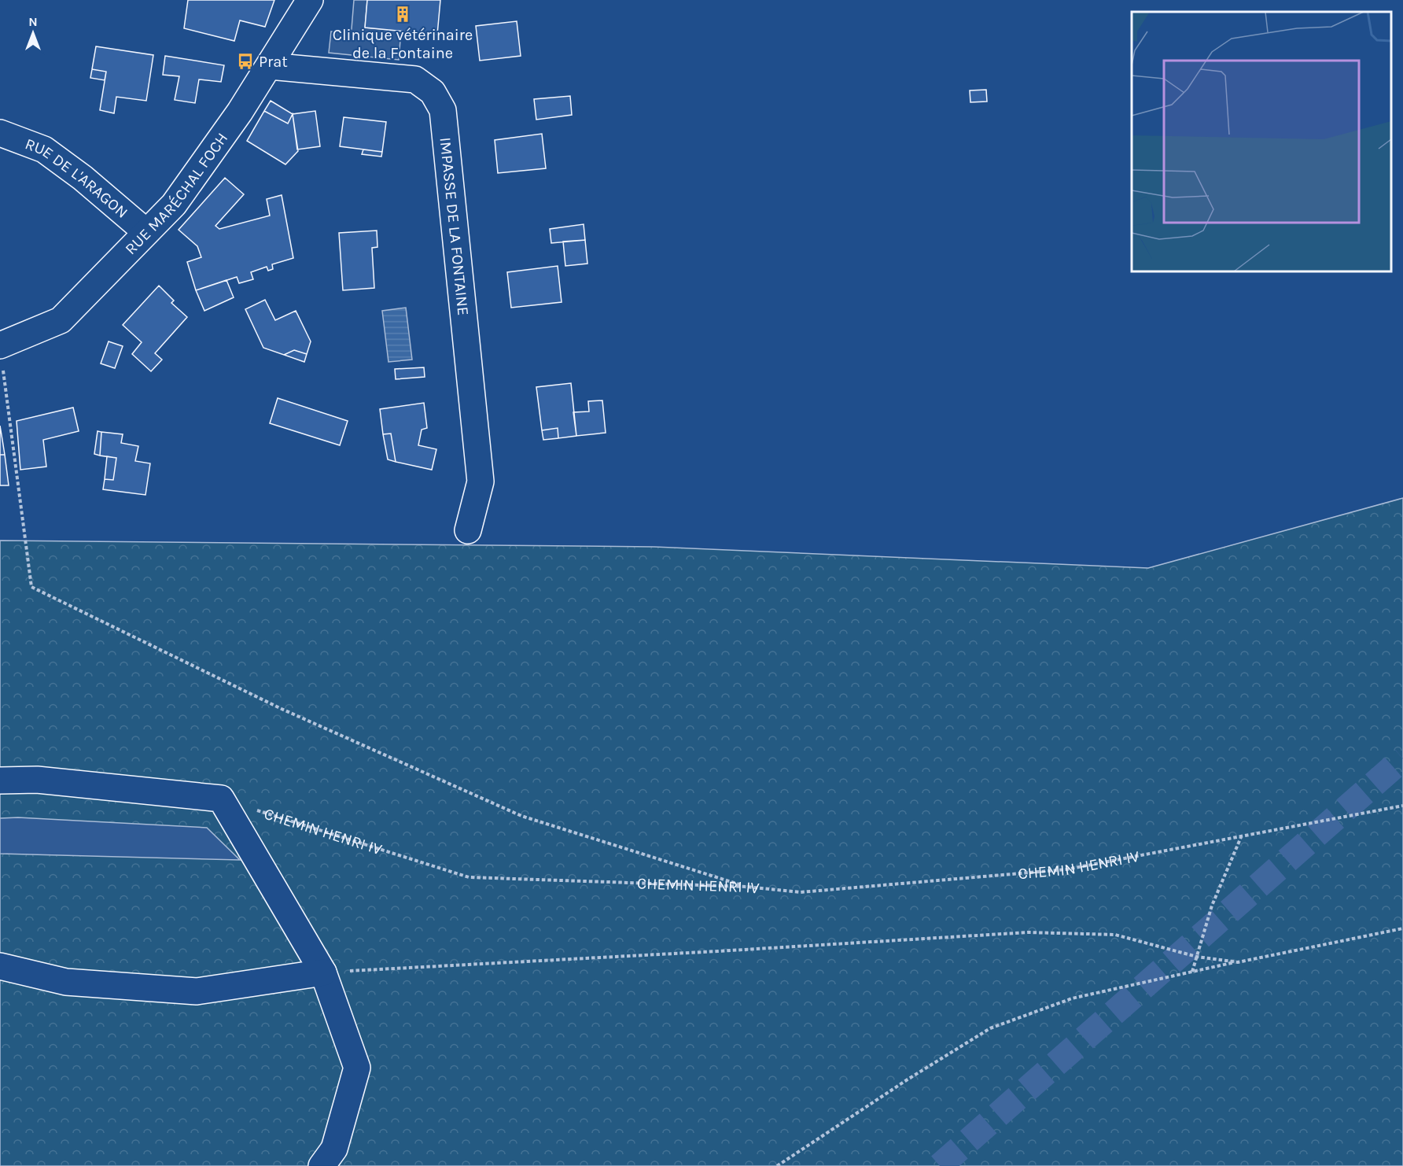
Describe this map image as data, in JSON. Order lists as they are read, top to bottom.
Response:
{
  "streets": {
    "street": ["RUE DE L'ARAGON", "RUE MARÉCHAL FOCH", "IMPASSE DE LA FONTAINE"],
    "path": ["CHEMIN HENRI IV"]
  },
  "crossings": [
    ["RUE DE L'ARAGON", "RUE MARÉCHAL FOCH"],
    ["RUE MARÉCHAL FOCH", "IMPASSE DE LA FONTAINE"]
  ],
  "places": {
    "building": ["Clinique vétérinaire de la Fontaine"],
    "bus stop": ["Prat"]
  },
  "north": "top"
}
